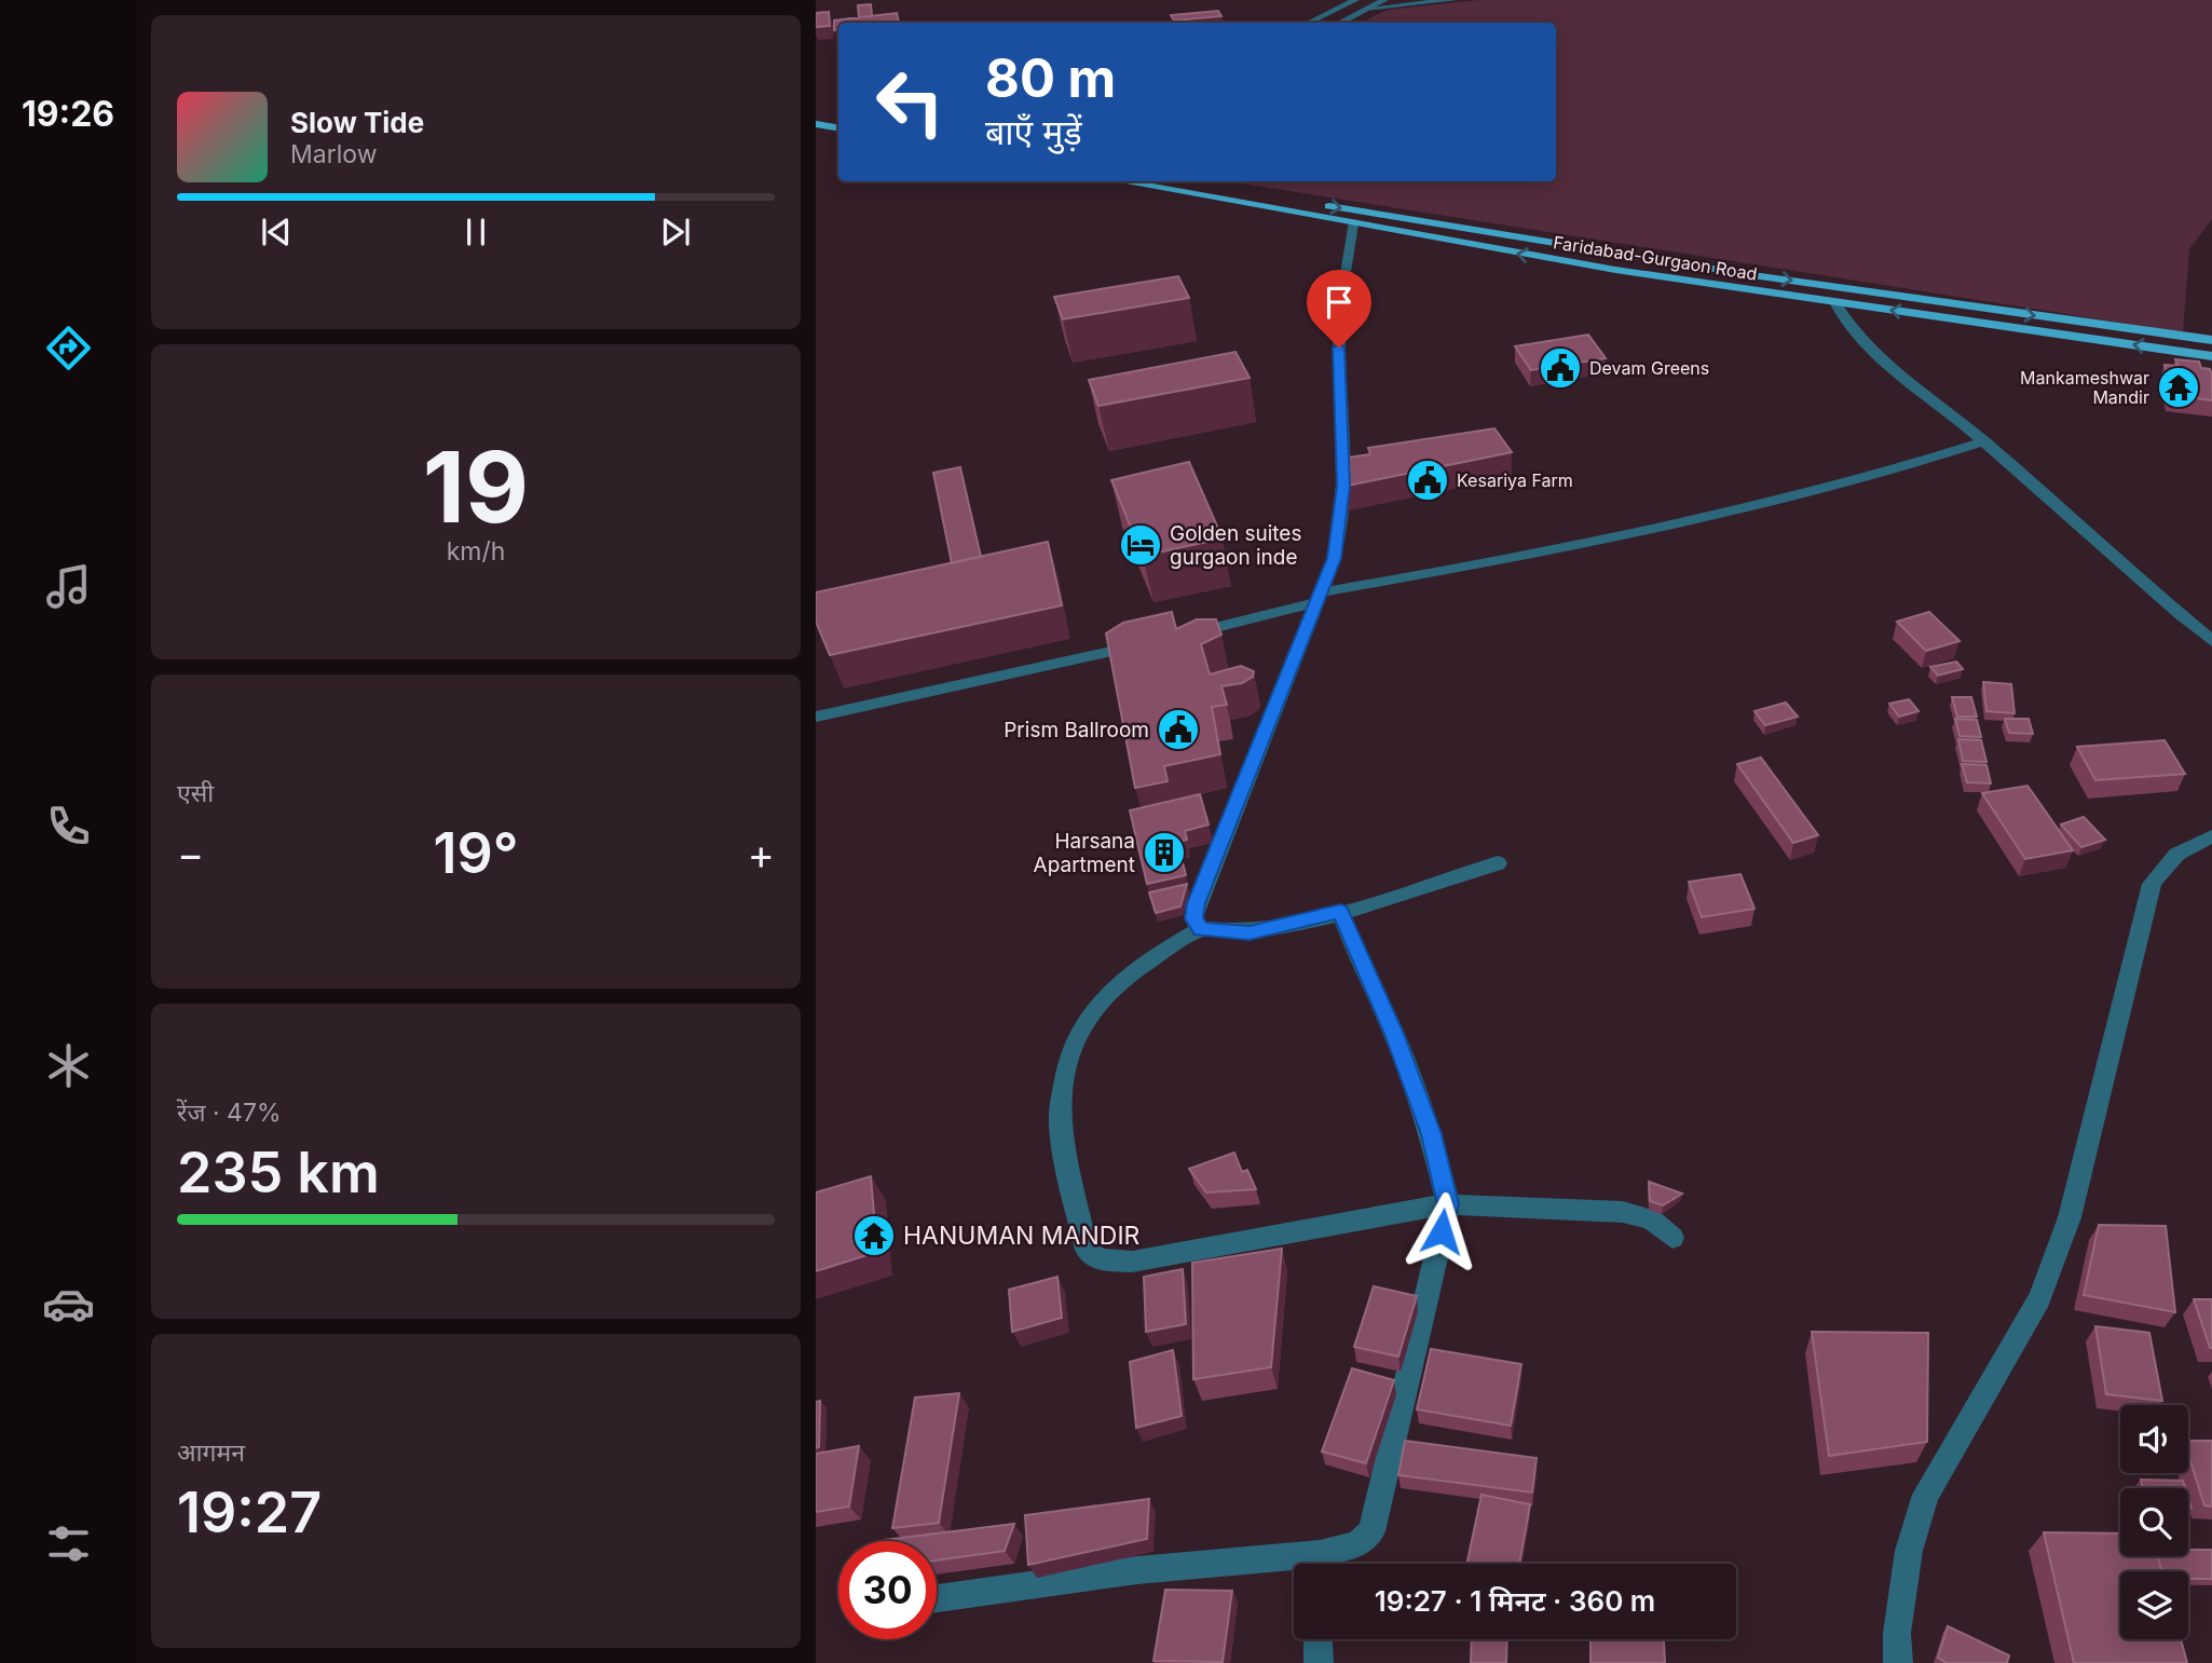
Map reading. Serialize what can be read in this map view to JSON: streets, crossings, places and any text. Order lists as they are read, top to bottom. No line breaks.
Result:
{"streets":{"main road":["Faridabad-Gurgaon Road"]},"places":{"public building":["Devam Greens","Kesariya Farm","Prism Ballroom"],"temple":["Mankameshwar Mandir","HANUMAN MANDIR"],"hotel":["Golden suites gurgaon inde"],"building":["Harsana Apartment"]},"page":{"tabs":"19:26","turn":["80 m","बाएँ मुड़ें"],"song":["Slow Tide","Marlow"],"tile":[["19","km/h"],"एसी",["रेंज · 47%","235 km"],["आगमन","19:27"]],"heat":["−","19°","+"],"limit":"30","trip":"19:27 · 1 मिनट · 360 m"}}
